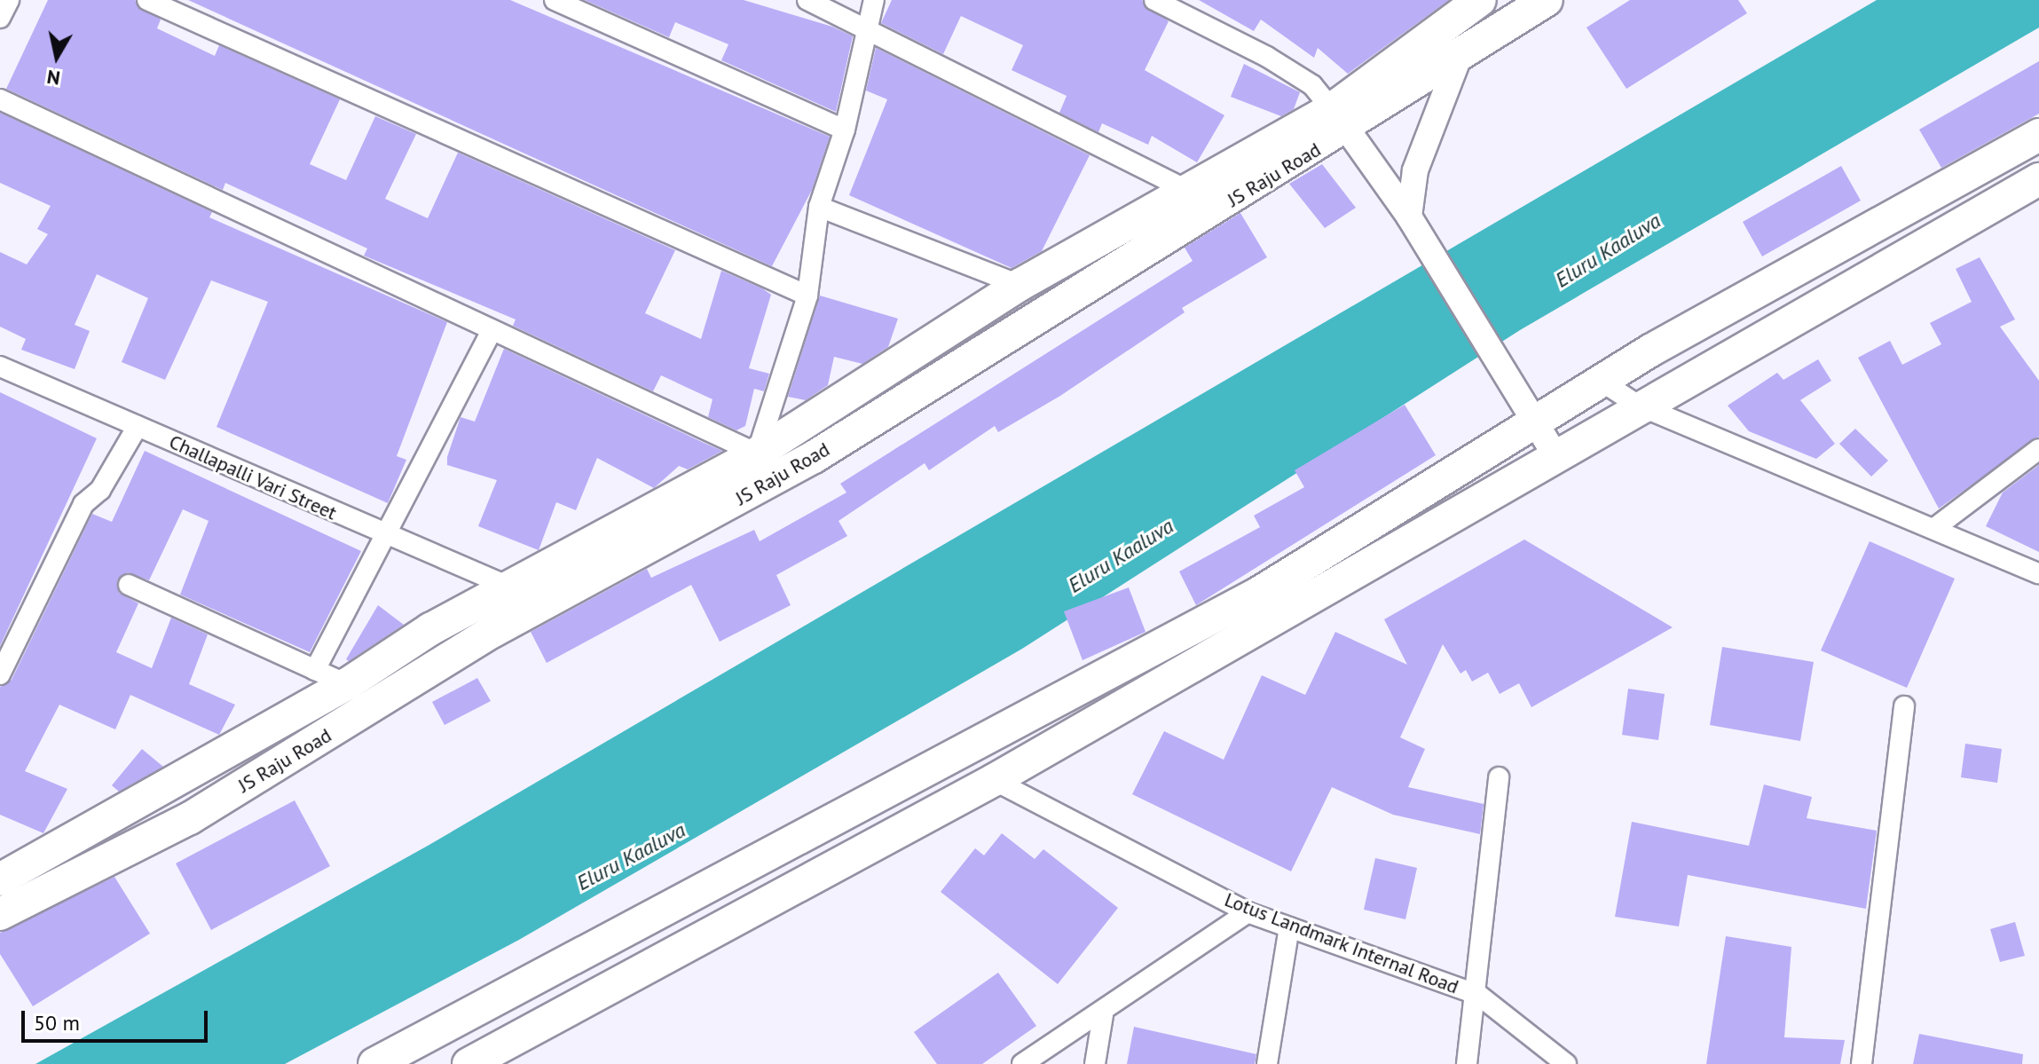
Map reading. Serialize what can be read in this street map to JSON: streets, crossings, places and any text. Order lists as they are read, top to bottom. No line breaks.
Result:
{"streets":{"main road":["JS Raju Road"],"street":["Challapalli Vari Street","Lotus Landmark Internal Road"]},"crossings":[["JS Raju Road","Challapalli Vari Street"]],"water":["Eluru Kaaluva"],"scale_bar":"50 m","north":"bottom"}
